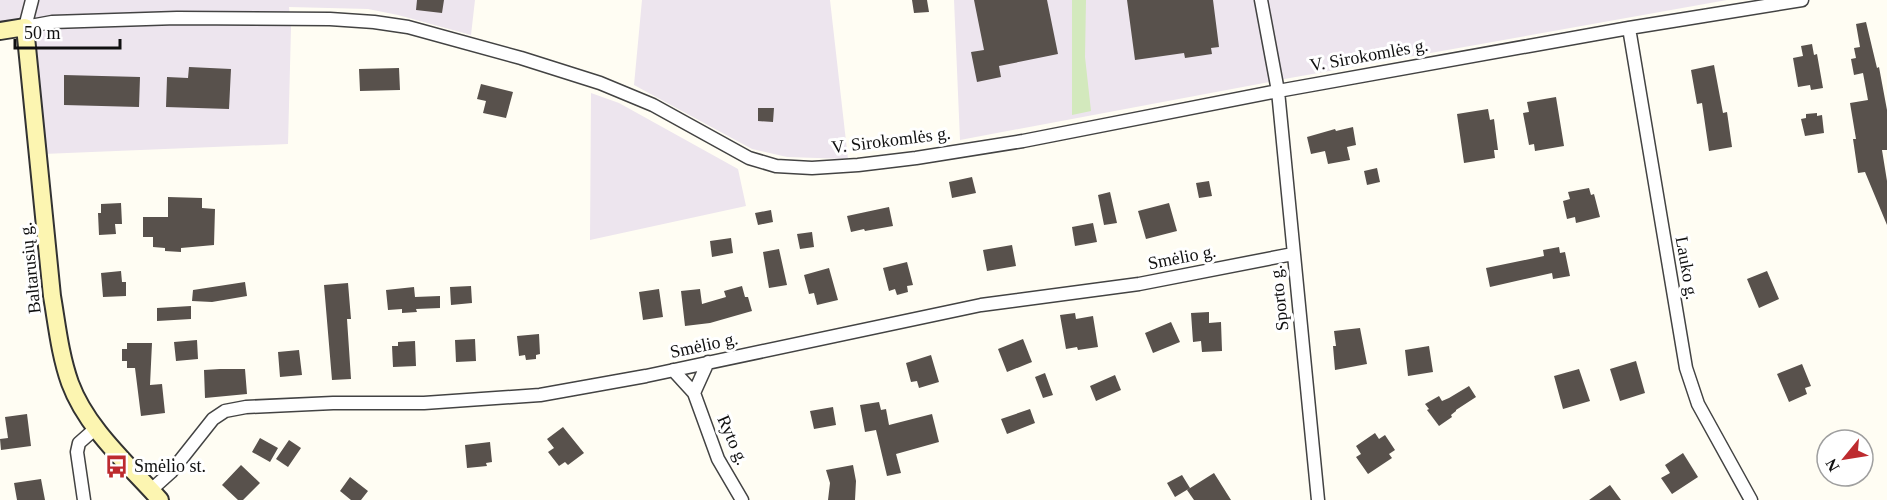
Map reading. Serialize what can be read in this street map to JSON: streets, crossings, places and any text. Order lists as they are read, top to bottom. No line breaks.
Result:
{"streets":{"main road":["V. Sirokomlės g.","Baltarusių g."],"street":["Smėlio g.","Lauko g.","Sporto g.","Ryto g."]},"crossings":[["V. Sirokomlės g.","Baltarusių g."],["V. Sirokomlės g.","Lauko g."],["V. Sirokomlės g.","Sporto g."],["Smėlio g.","Baltarusių g."],["Smėlio g.","Sporto g."],["Smėlio g.","Ryto g."]],"places":{"bus stop":["Smėlio st."]},"scale_bar":"50 m","north":"bottom left"}
